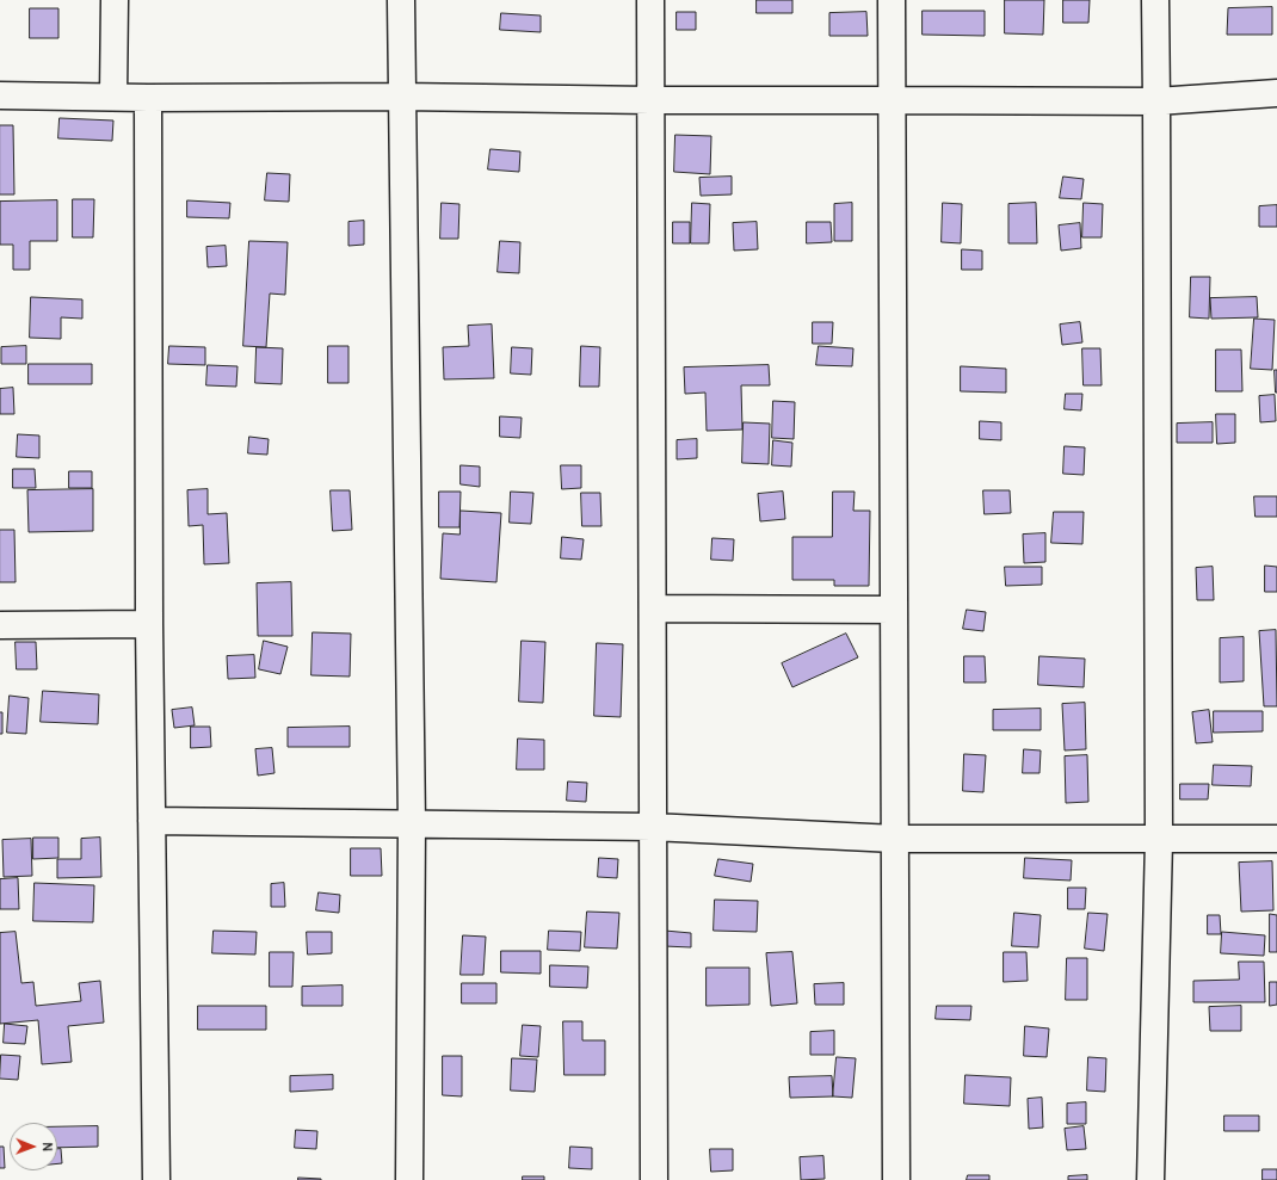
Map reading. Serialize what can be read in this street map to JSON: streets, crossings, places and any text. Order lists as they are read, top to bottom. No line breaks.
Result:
{"north":"right"}
